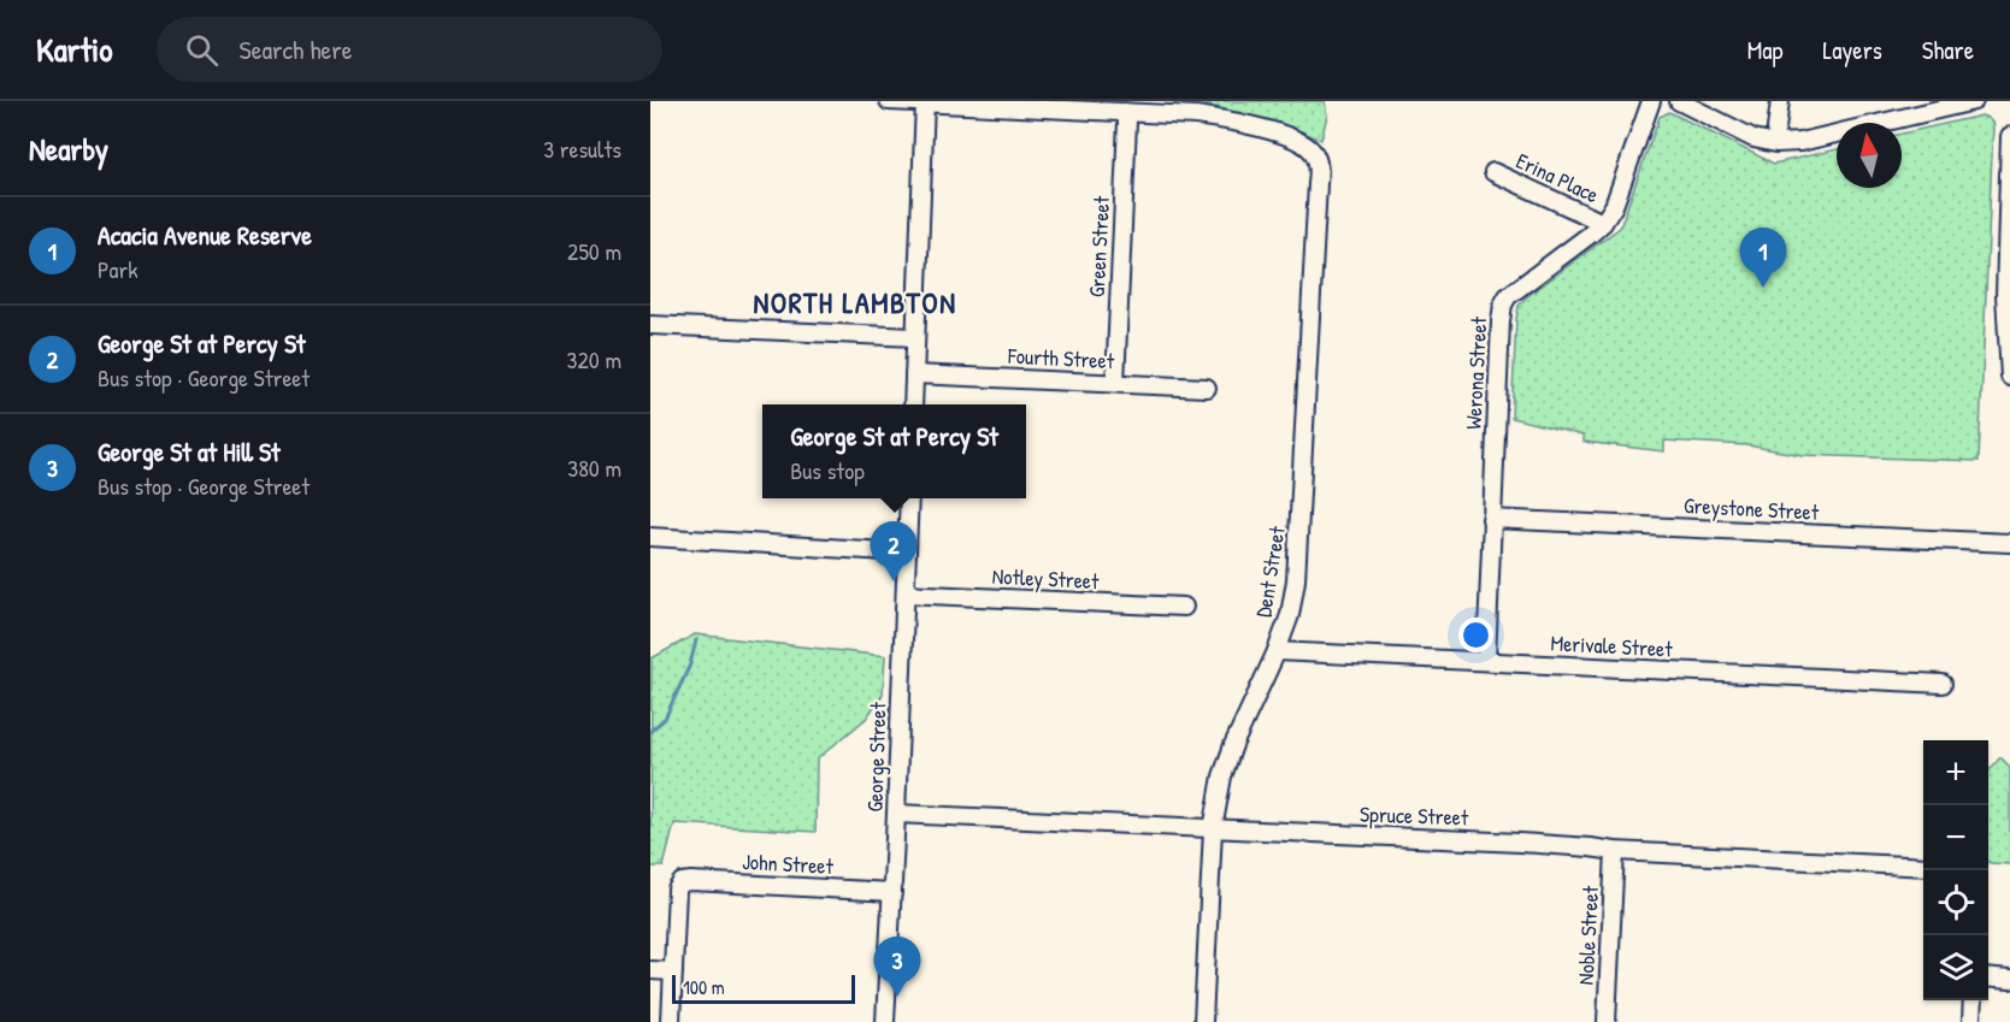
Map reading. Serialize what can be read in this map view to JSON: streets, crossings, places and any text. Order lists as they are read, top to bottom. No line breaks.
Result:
{"streets":{"street":["Erina Place","Green Street","Fourth Street","Werona Street","Greystone Street","Dent Street","Notley Street","Merivale Street","George Street","Spruce Street","John Street","Noble Street"]},"crossings":[["Erina Place","Werona Street"],["Green Street","Fourth Street"],["Green Street","Dent Street"],["Werona Street","Greystone Street"],["Werona Street","Merivale Street"],["Dent Street","Merivale Street"],["Dent Street","Spruce Street"],["Notley Street","George Street"],["George Street","Spruce Street"],["George Street","John Street"],["Spruce Street","Noble Street"]],"districts":["NORTH LAMBTON"],"scale_bar":"100 m","north":"top","page":{"header":"Kartio","search":"Search here","nav":["Map","Layers","Share"],"heading":["Nearby","3 results"],"list":[{"mark":"1","name":"Acacia Avenue Reserve","note":"Park","value":"250 m"},{"mark":"2","name":"George St at Percy St","note":"Bus stop · George Street","value":"320 m"},{"mark":"3","name":"George St at Hill St","note":"Bus stop · George Street","value":"380 m"}],"pins":["1","2","3"],"popup":["George St at Percy St","Bus stop"],"map_buttons":["+","−"],"scale":"100 m"}}
